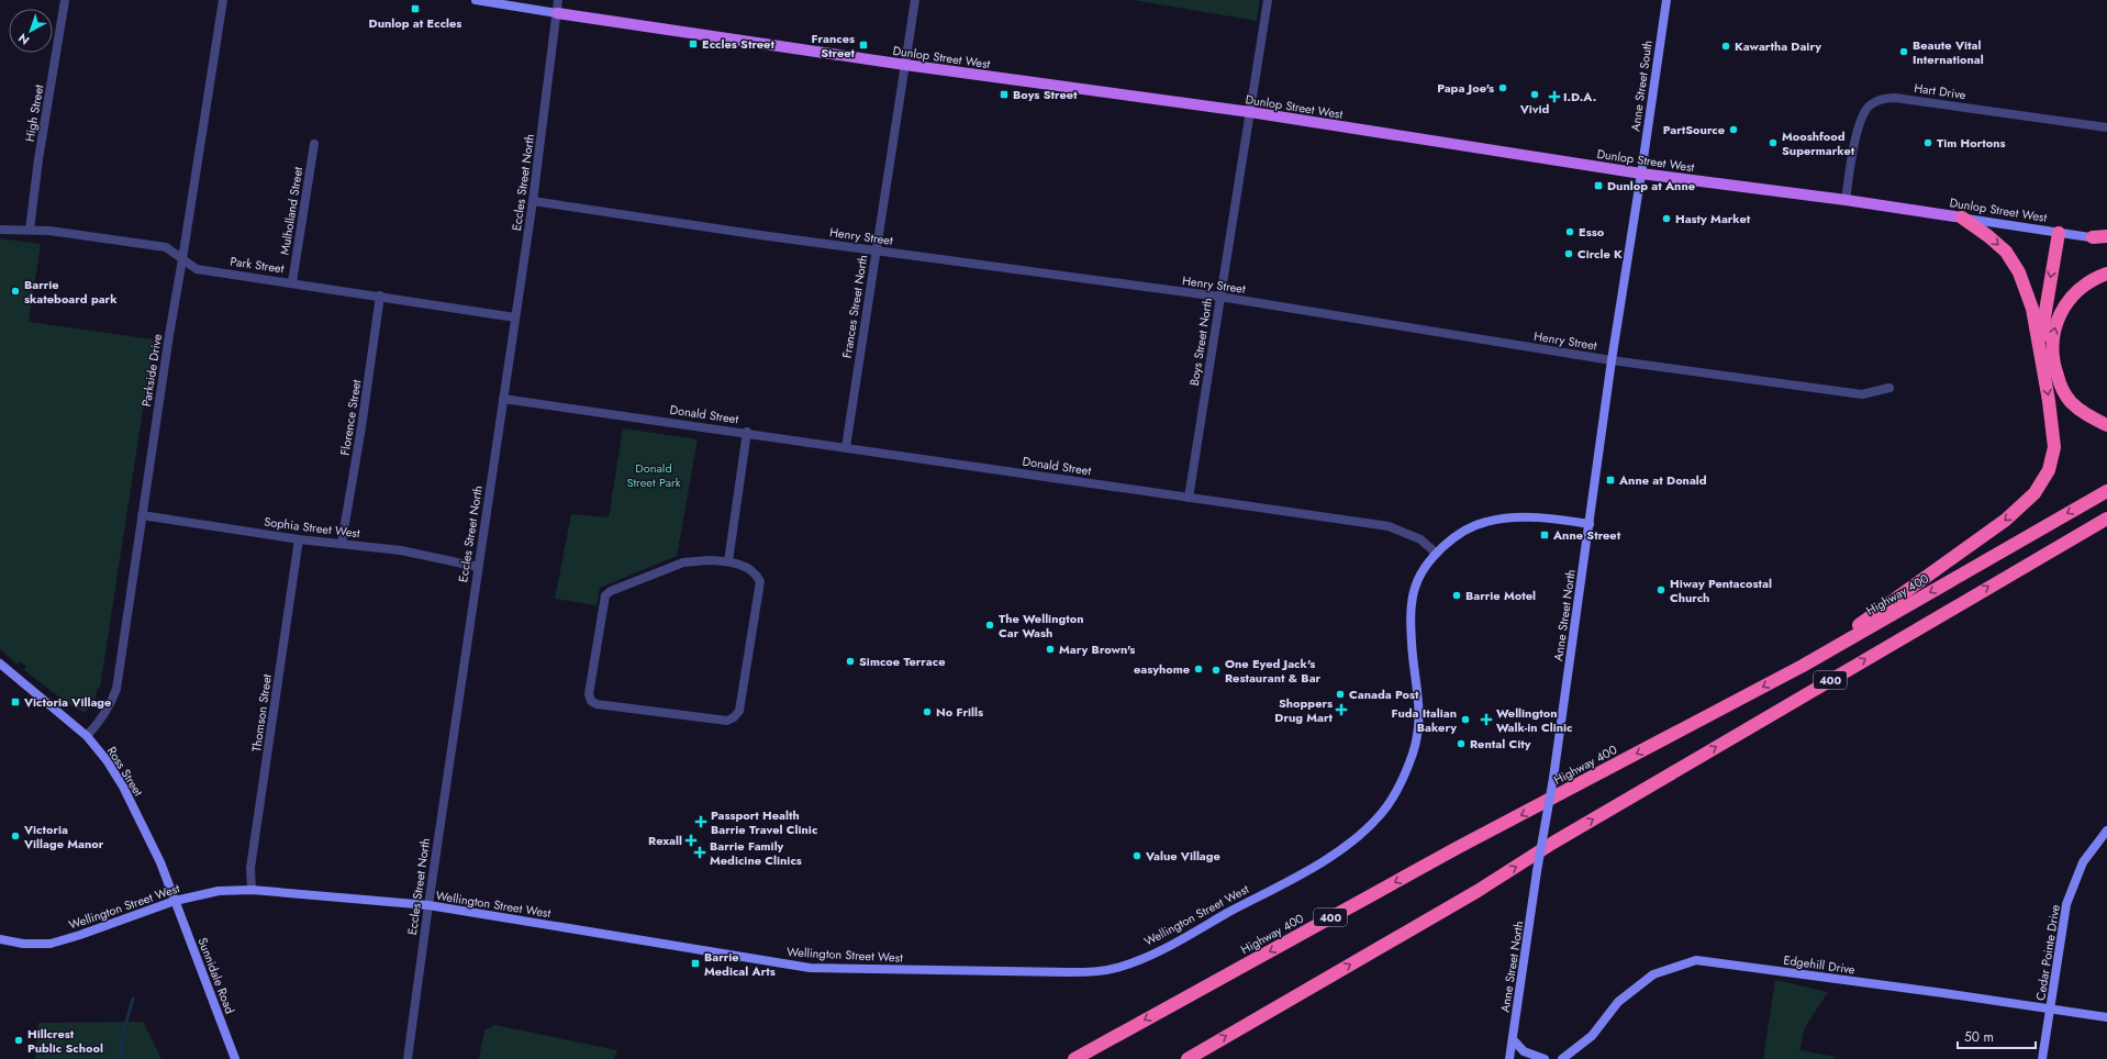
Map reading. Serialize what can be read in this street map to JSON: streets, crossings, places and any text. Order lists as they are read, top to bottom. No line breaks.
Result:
{"streets":{"highway":["Highway 400","400"],"main road":["Dunlop Street West"],"street":["Anne Street South","Hart Drive","High Street","Eccles Street North","Mulholland Street","Henry Street","Park Street","Frances Street North","Boys Street North","Parkside Drive","Donald Street","Florence Street","Sophia Street West","Anne Street North","Thomson Street","Ross Street","Wellington Street West","Cedar Pointe Drive","Edgehill Drive","Sunnidale Road"]},"crossings":[["Dunlop Street West","Anne Street South"],["Dunlop Street West","Hart Drive"],["Dunlop Street West","Eccles Street North"],["Dunlop Street West","Frances Street North"],["Dunlop Street West","Boys Street North"],["Dunlop Street West","Anne Street North"],["Anne Street South","Anne Street North"],["High Street","Park Street"],["Eccles Street North","Henry Street"],["Eccles Street North","Park Street"],["Eccles Street North","Donald Street"],["Eccles Street North","Sophia Street West"],["Eccles Street North","Wellington Street West"],["Mulholland Street","Park Street"],["Henry Street","Frances Street North"],["Henry Street","Boys Street North"],["Henry Street","Anne Street North"],["Park Street","Parkside Drive"],["Park Street","Florence Street"],["Frances Street North","Donald Street"],["Boys Street North","Donald Street"],["Parkside Drive","Sophia Street West"],["Parkside Drive","Ross Street"],["Donald Street","Wellington Street West"],["Florence Street","Sophia Street West"],["Sophia Street West","Thomson Street"],["Thomson Street","Wellington Street West"],["Ross Street","Wellington Street West"],["Ross Street","Sunnidale Road"],["Wellington Street West","Sunnidale Road"],["Cedar Pointe Drive","Edgehill Drive"]],"parks":["Donald Street Park"],"places":{"transit":["Dunlop at Eccles","Eccles Street","Frances Street","Boys Street","Dunlop at Anne","Anne at Donald","Anne Street","Victoria Village","Barrie Medical Arts"],"other":["Kawartha Dairy","Beaute Vital International","Papa Joe's","Vivid","PartSource","Mooshfood Supermarket","Tim Hortons","Hasty Market","Esso","Circle K","Barrie skateboard park","Hiway Pentacostal Church","Barrie Motel","The Wellington Car Wash","Mary Brown's","Simcoe Terrace","easyhome","One Eyed Jack's Restaurant & Bar","Canada Post","No Frills","Fuda Italian Bakery","Rental City","Victoria Village Manor","Value Village","Hillcrest Public School"],"health":["I.D.A.","Shoppers Drug Mart","Wellington Walk-in Clinic","Passport Health Barrie Travel Clinic","Rexall","Barrie Family Medicine Clinics"]},"scale_bar":"50 m","north":"bottom left"}
